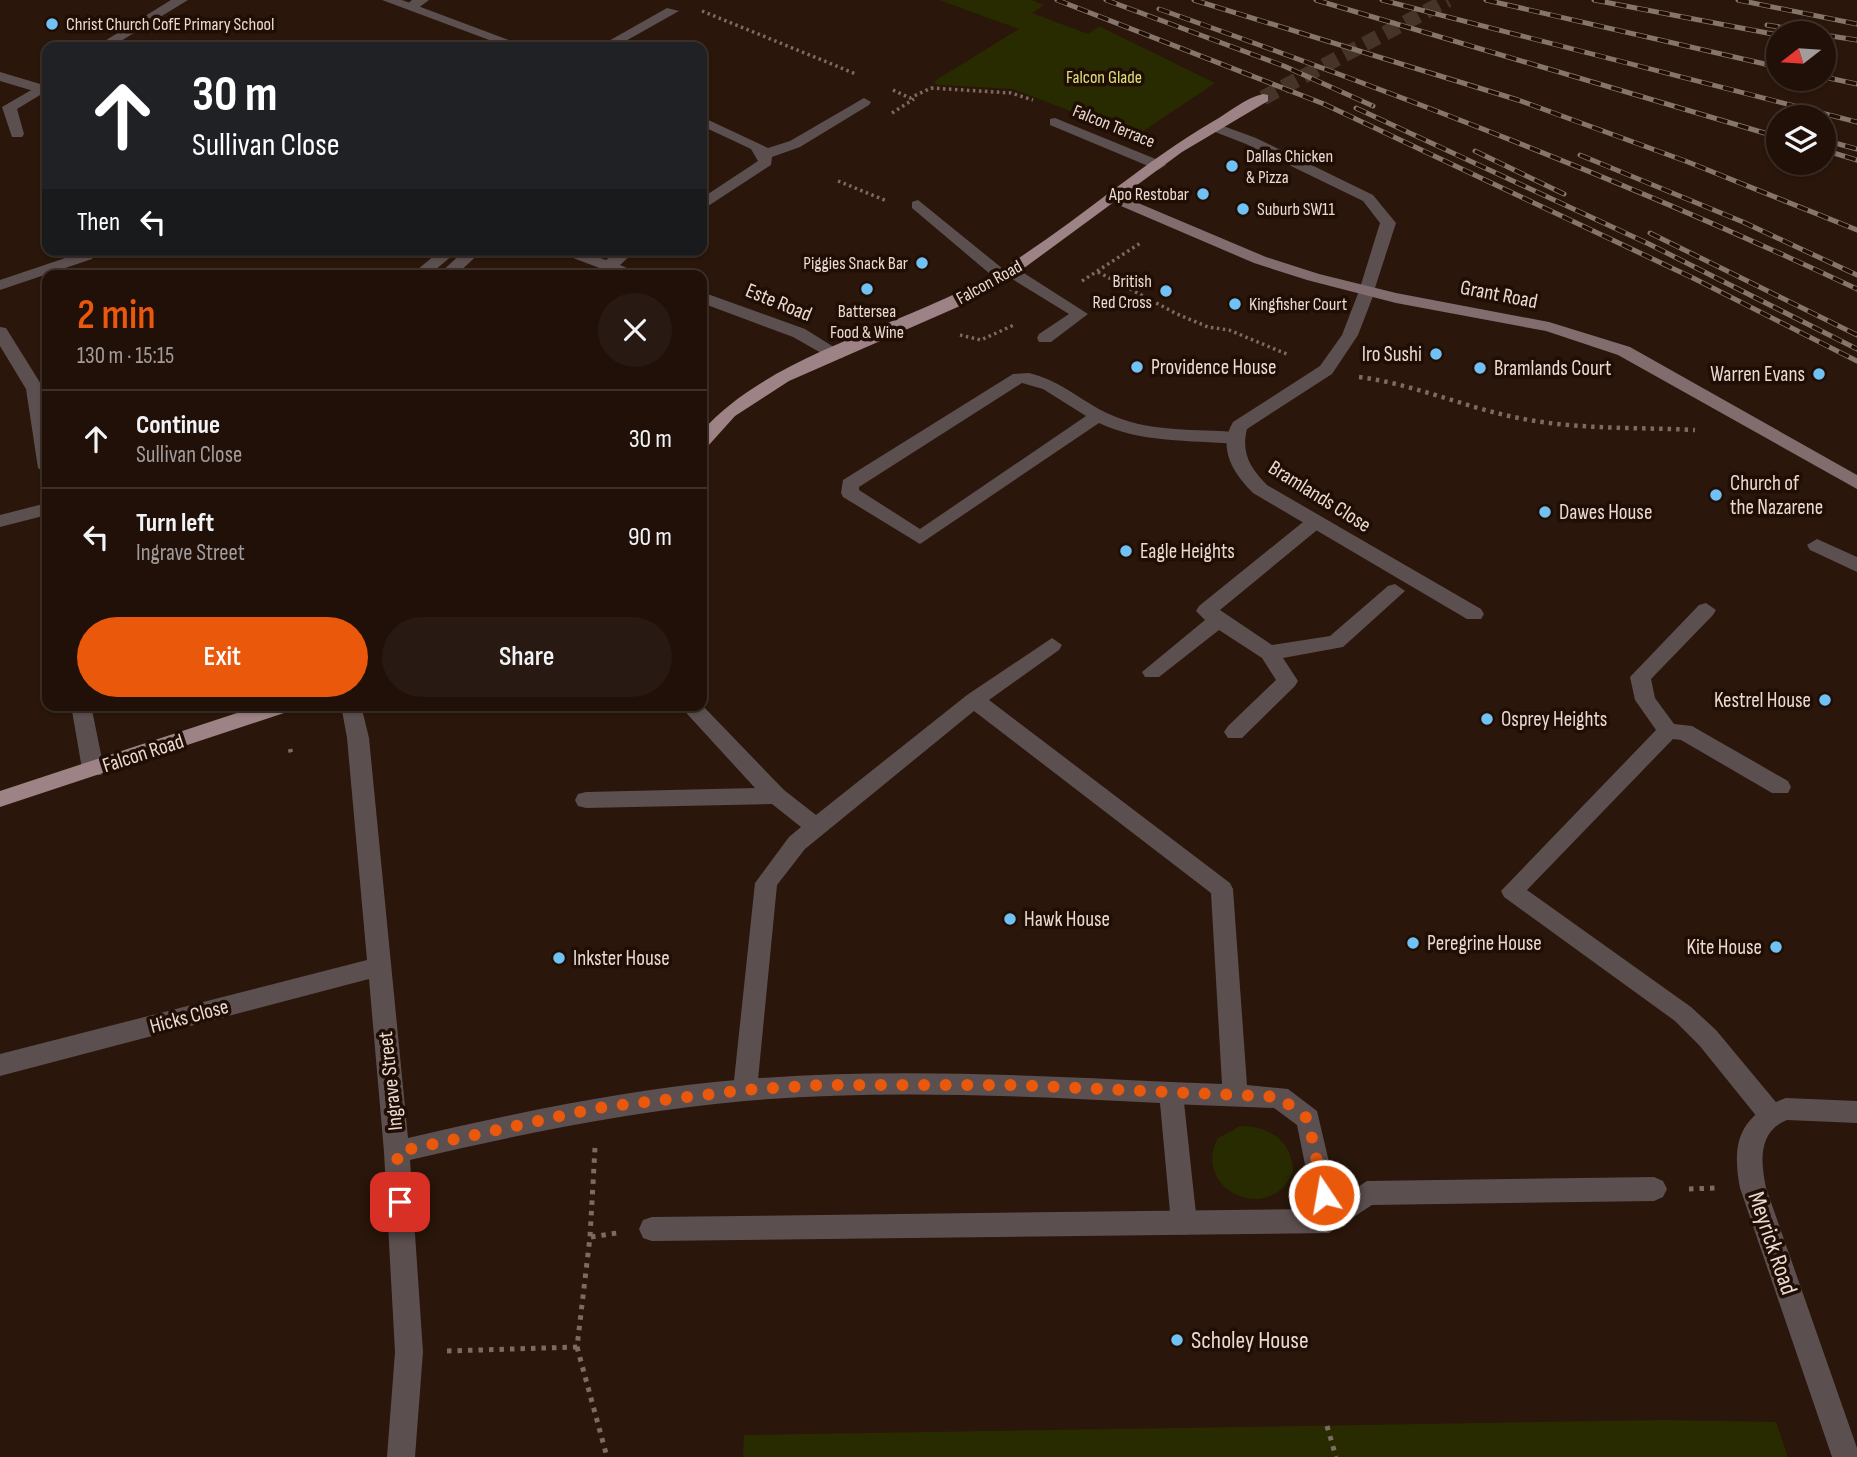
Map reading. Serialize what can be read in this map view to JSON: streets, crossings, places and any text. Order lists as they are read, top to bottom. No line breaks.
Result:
{"streets":{"main road":["Falcon Road"],"street":["Falcon Terrace","Grant Road","Este Road","Bramlands Close","Hicks Close","Ingrave Street","Meyrick Road"]},"crossings":[["Falcon Terrace","Falcon Road"],["Falcon Road","Grant Road"],["Falcon Road","Este Road"],["Hicks Close","Ingrave Street"]],"parks":["Falcon Glade"],"places":["Christ Church CofE Primary School","Dallas Chicken & Pizza","Apo Restobar","Suburb SW11","Piggies Snack Bar","Battersea Food & Wine","British Red Cross","Kingfisher Court","Iro Sushi","Providence House","Bramlands Court","Warren Evans","Church of the Nazarene","Dawes House","Eagle Heights","Kestrel House","Osprey Heights","Hawk House","Peregrine House","Kite House","Inkster House","Scholey House"],"north":"left","page":{"turn":["30 m","Sullivan Close"],"then":"Then","heading":["2 min","130 m · 15:15"],"list":[{"name":"Continue","note":"Sullivan Close","value":"30 m"},{"name":"Turn left","note":"Ingrave Street","value":"90 m"}],"buttons":["Exit","Share"]}}
